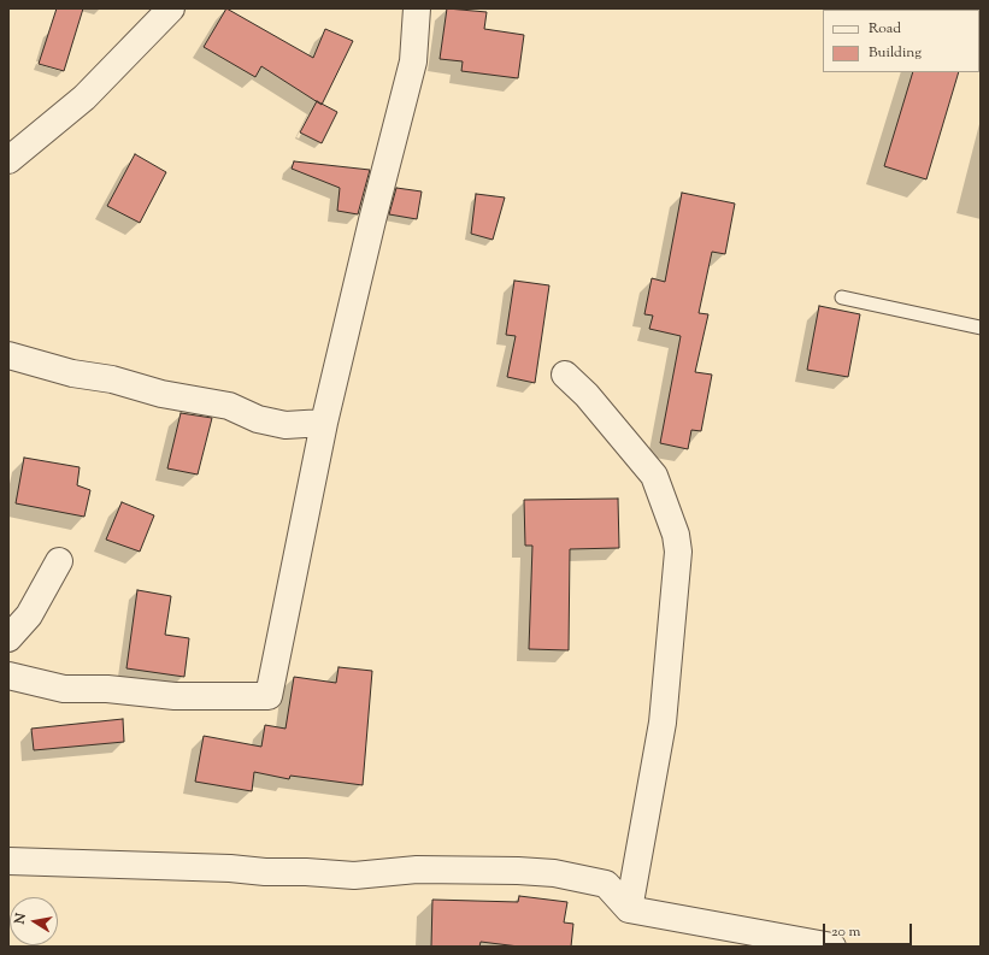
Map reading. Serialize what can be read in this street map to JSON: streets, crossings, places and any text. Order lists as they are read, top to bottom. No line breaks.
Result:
{"legend":["Road","Building"],"scale_bar":"20 m","north":"left"}
